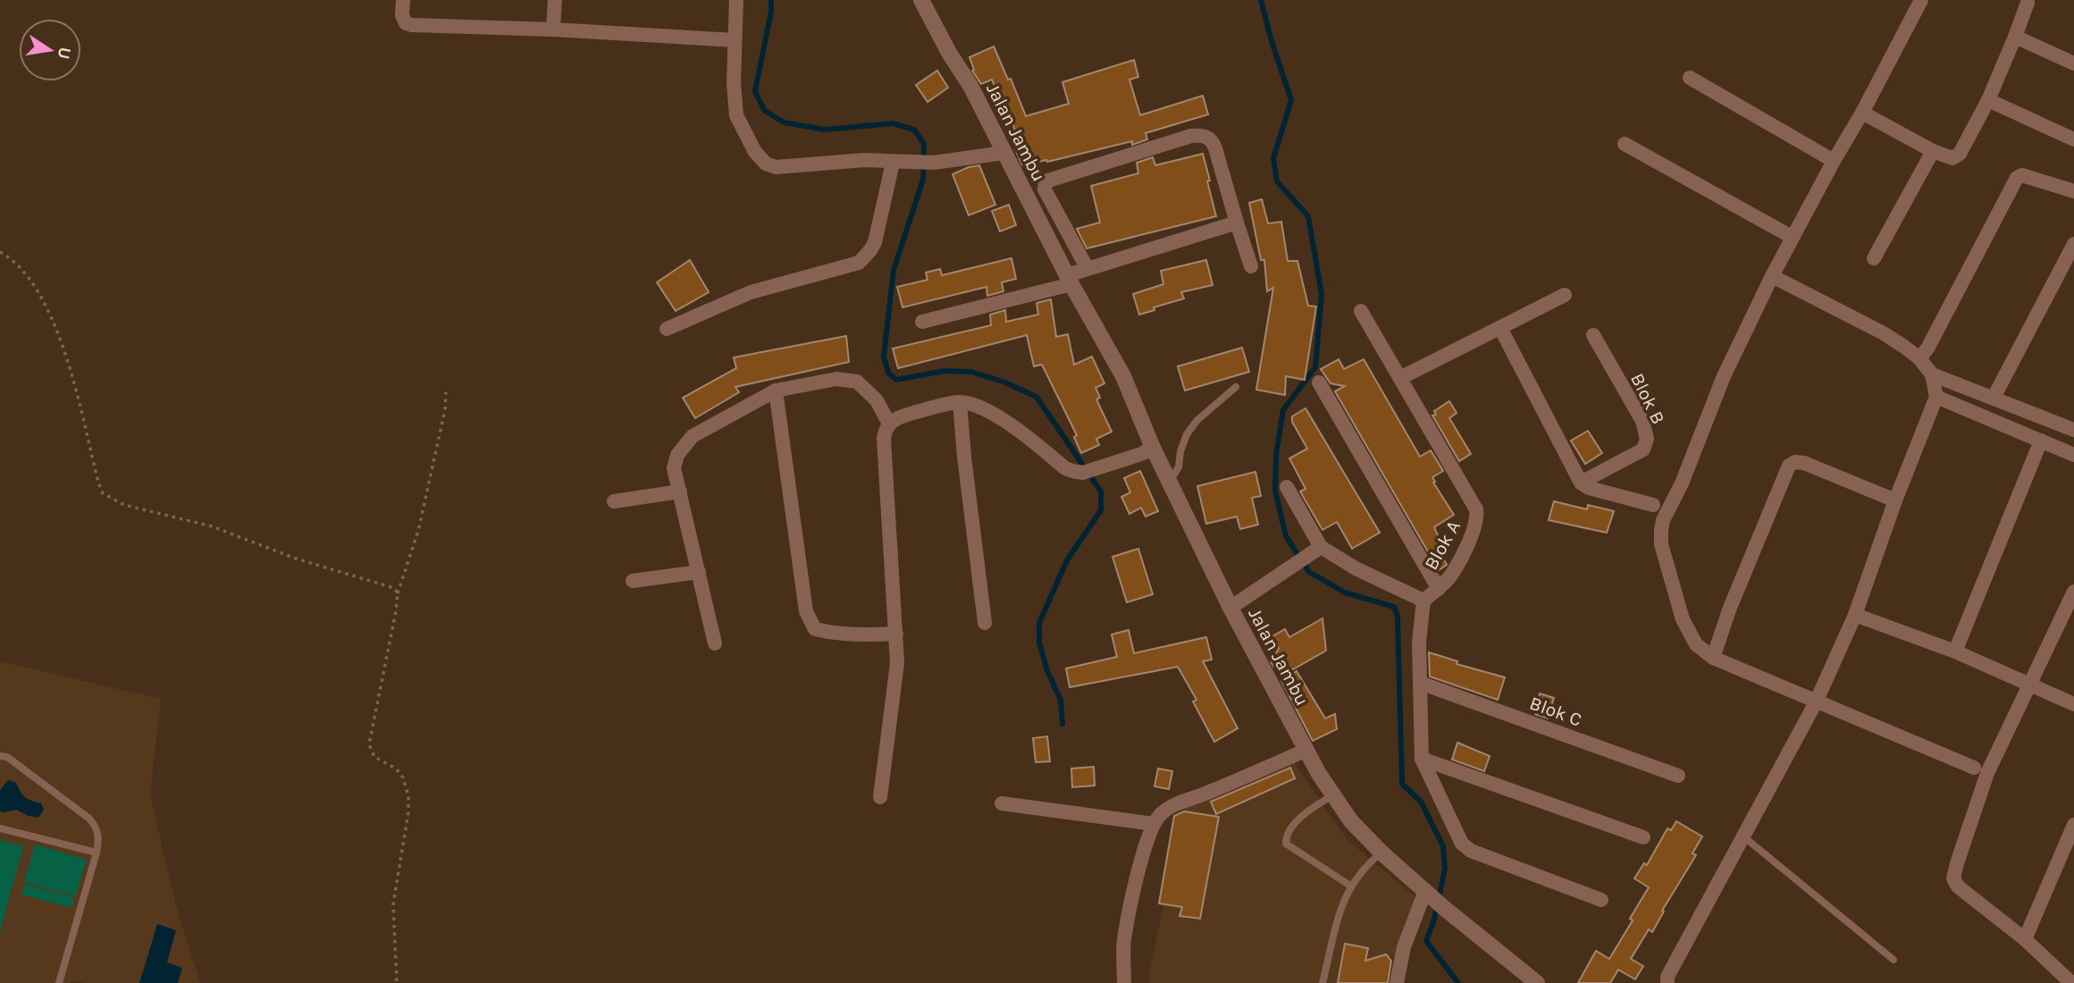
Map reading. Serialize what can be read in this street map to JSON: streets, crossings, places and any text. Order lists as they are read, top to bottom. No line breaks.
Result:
{"streets":{"street":["Jalan Jambu","Blok B","Blok A","Blok C"]},"north":"right"}
